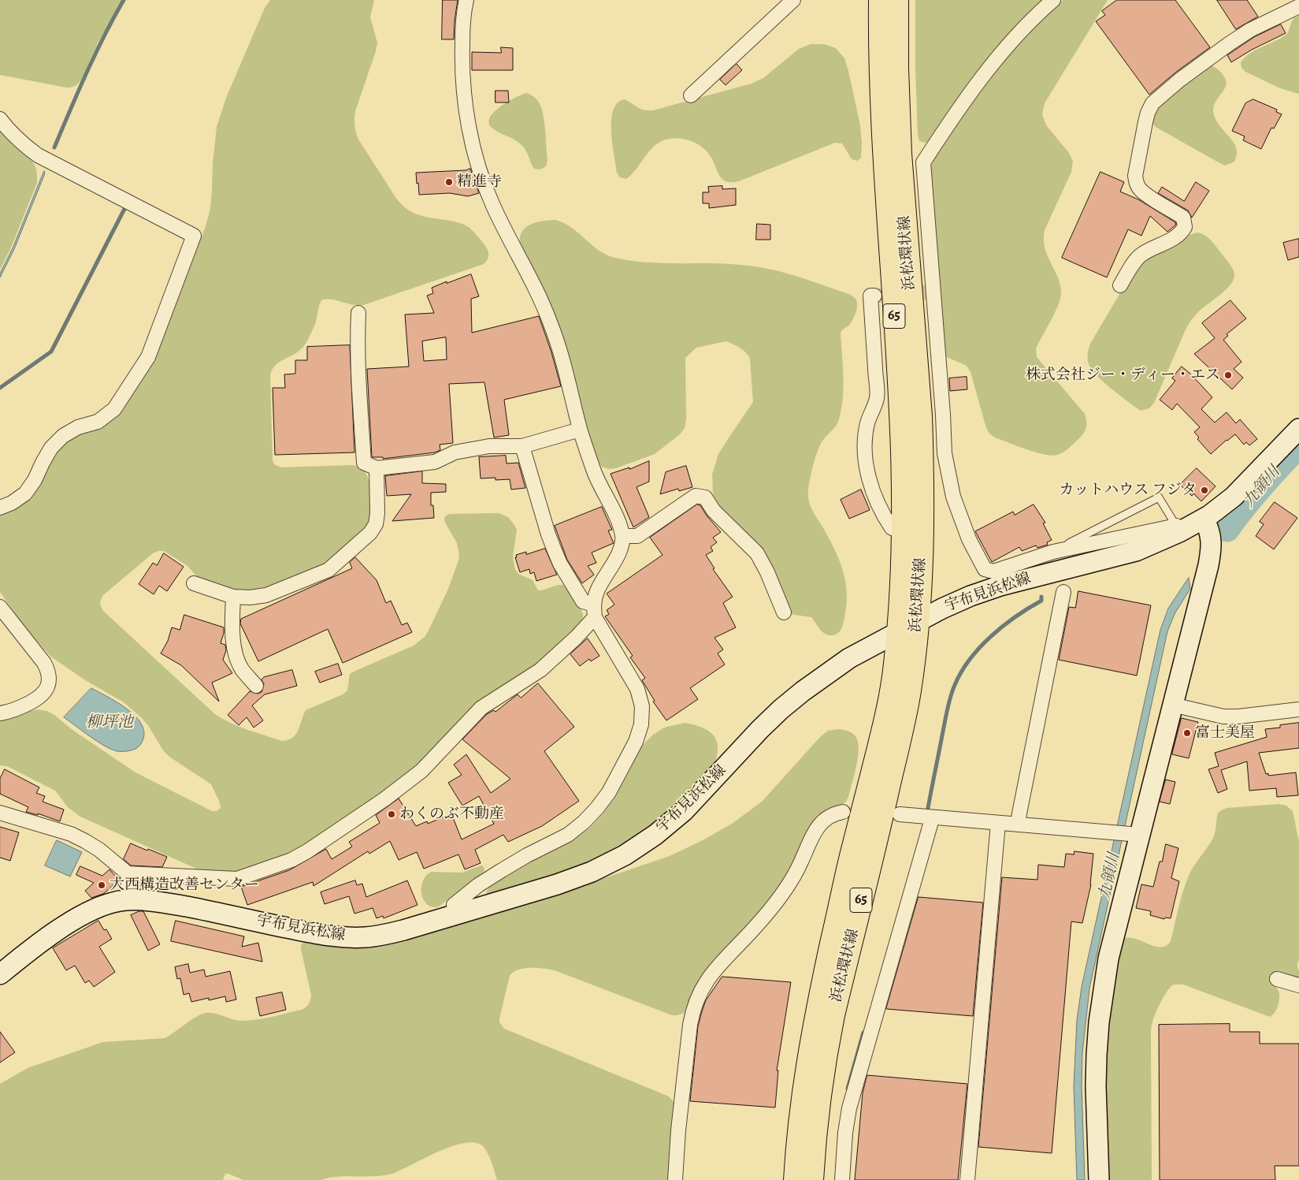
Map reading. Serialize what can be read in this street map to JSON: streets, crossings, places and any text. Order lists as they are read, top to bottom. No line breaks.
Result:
{"streets":{"main road":["浜松環状線","65","宇布見浜松線"]},"crossings":[["浜松環状線","宇布見浜松線"]],"water":["九領川","柳坪池"],"places":["精進寺","株式会社ジー・ディー・エス","カットハウス フジタ","富士美屋","わくのぶ不動産","大西構造改善センター"]}
